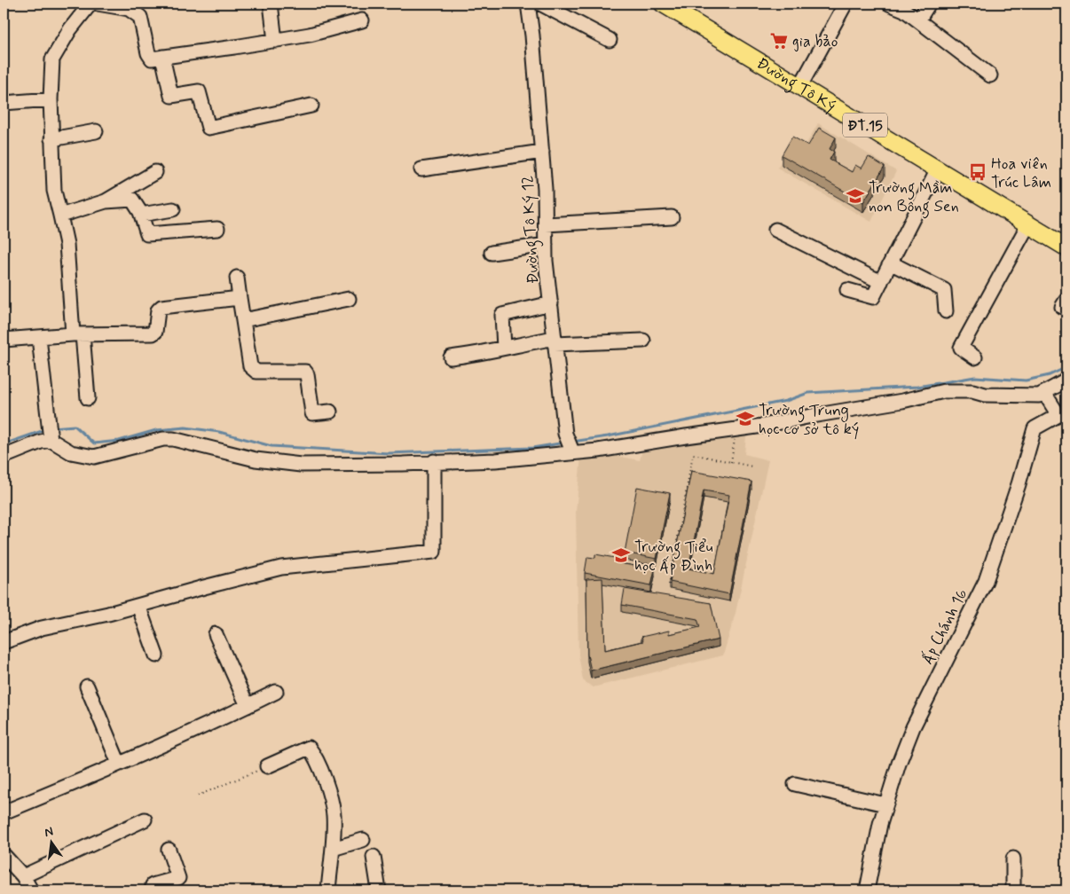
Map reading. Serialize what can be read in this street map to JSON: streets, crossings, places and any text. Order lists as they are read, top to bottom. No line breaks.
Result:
{"streets":{"main road":["Đường Tô Ký","ĐT.15"],"street":["Đường Tô Ký 12","Ấp Chánh 16"]},"places":{"supermarket":["gia bảo"],"bus stop":["Hoa viên Trúc Lâm"],"school or university":["Trường Mầm non Bông Sen","Trường Trung học cơ sở tô ký","Trường Tiểu học Ấp Đình"]},"north":"top"}
